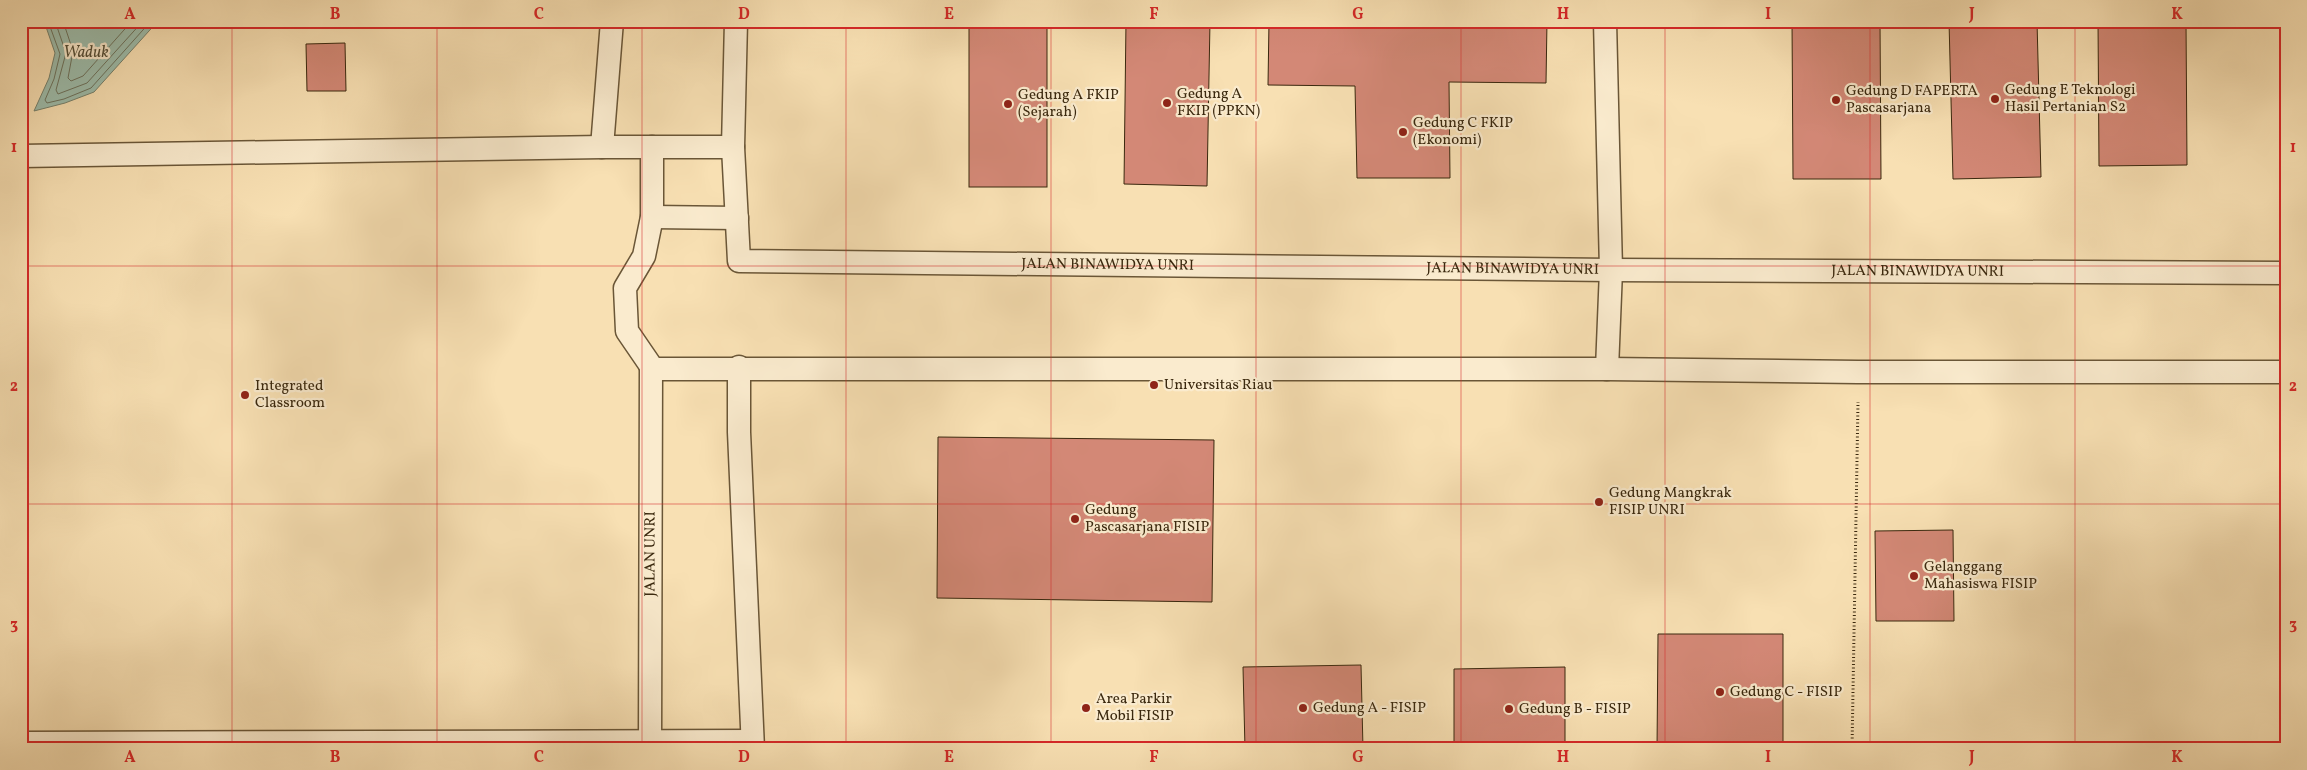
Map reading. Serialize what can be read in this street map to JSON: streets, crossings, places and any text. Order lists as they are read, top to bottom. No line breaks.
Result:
{"streets":{"lane":["JALAN BINAWIDYA UNRI","JALAN UNRI"]},"water":["Waduk"],"places":["Gedung E Teknologi Hasil Pertanian S2","Gedung D FAPERTA Pascasarjana","Gedung A FKIP (PPKN)","Gedung A FKIP (Sejarah)","Gedung C FKIP (Ekonomi)","Universitas Riau","Integrated Classroom","Gedung Mangkrak FISIP UNRI","Gedung Pascasarjana FISIP","Gelanggang Mahasiswa FISIP","Gedung C - FISIP","Area Parkir Mobil FISIP","Gedung A - FISIP","Gedung B - FISIP"],"grid":{"columns":["A","B","C","D","E","F","G","H","I","J","K"],"rows":["1","2","3"]}}
